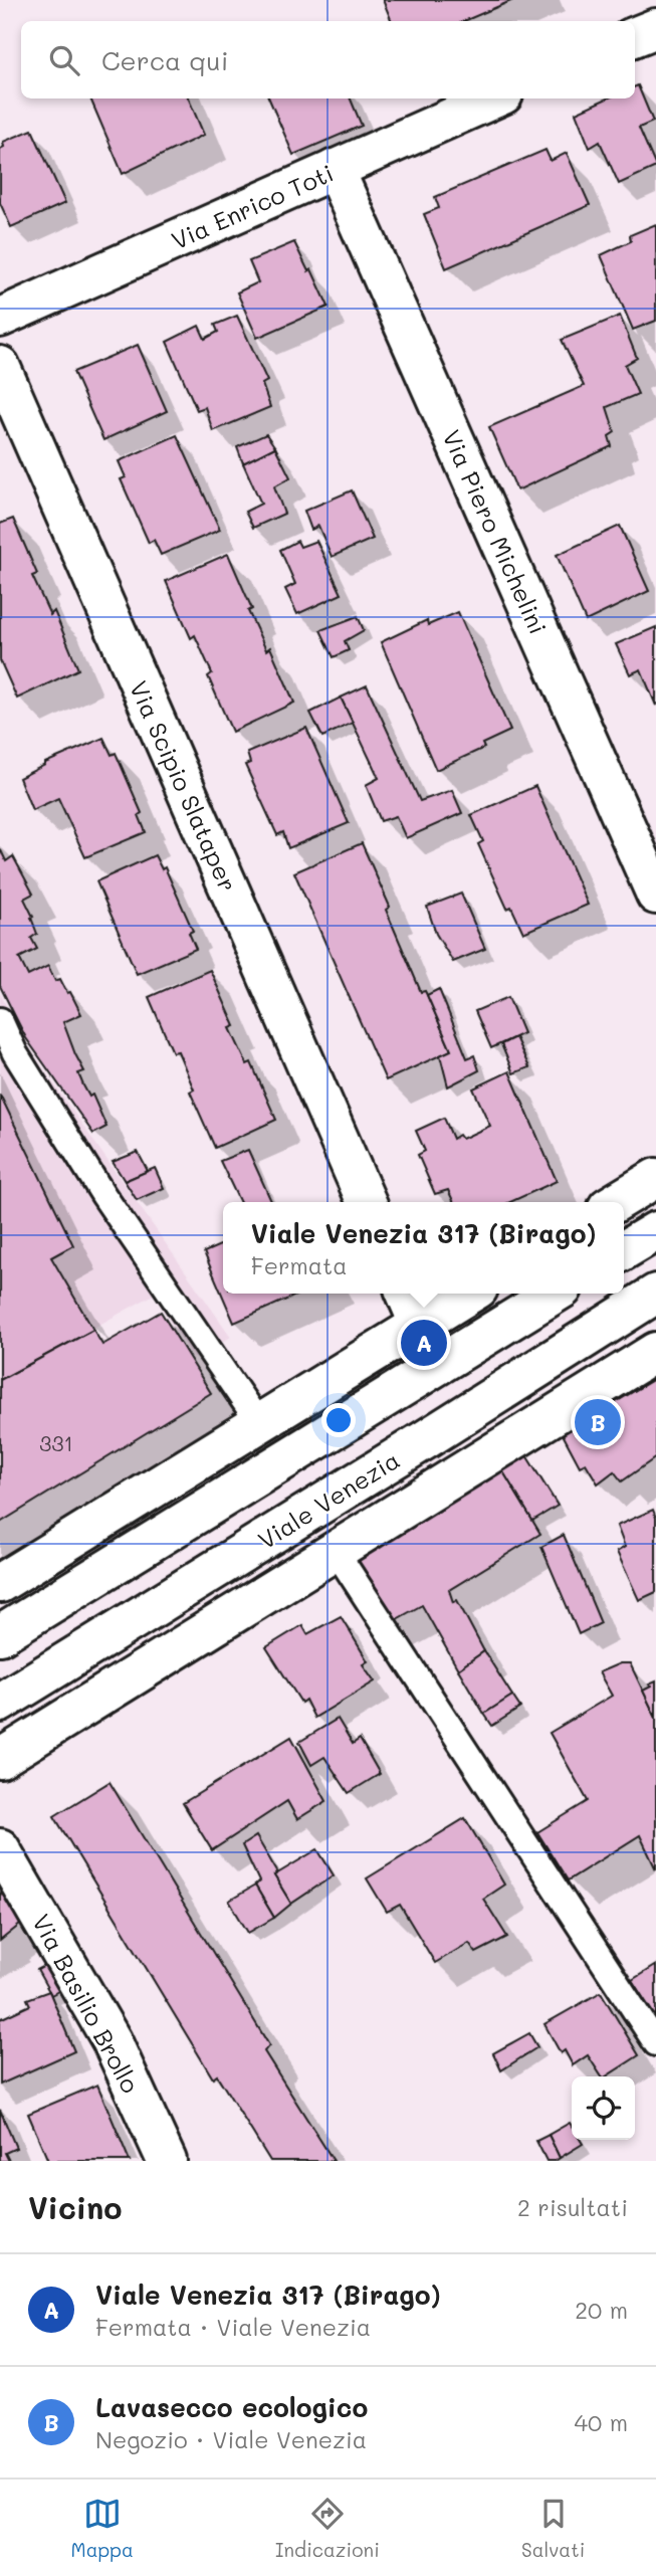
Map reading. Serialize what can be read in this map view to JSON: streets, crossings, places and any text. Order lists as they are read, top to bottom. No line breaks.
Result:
{"streets":{"street":["Via Enrico Toti","Via Piero Michelini","Via Scipio Slataper","Viale Venezia","Via Basilio Brollo"]},"crossings":[["Via Enrico Toti","Via Piero Michelini"]],"house_numbers":["331"],"page":{"search":"Cerca qui","popup":["Viale Venezia 317 (Birago)","Fermata"],"pins":["A","B"],"heading":["Vicino","2 risultati"],"list":[{"mark":"A","name":"Viale Venezia 317 (Birago)","note":"Fermata · Viale Venezia","value":"20 m"},{"mark":"B","name":"Lavasecco ecologico","note":"Negozio · Viale Venezia","value":"40 m"}],"nav":["Mappa","Indicazioni","Salvati"]}}
